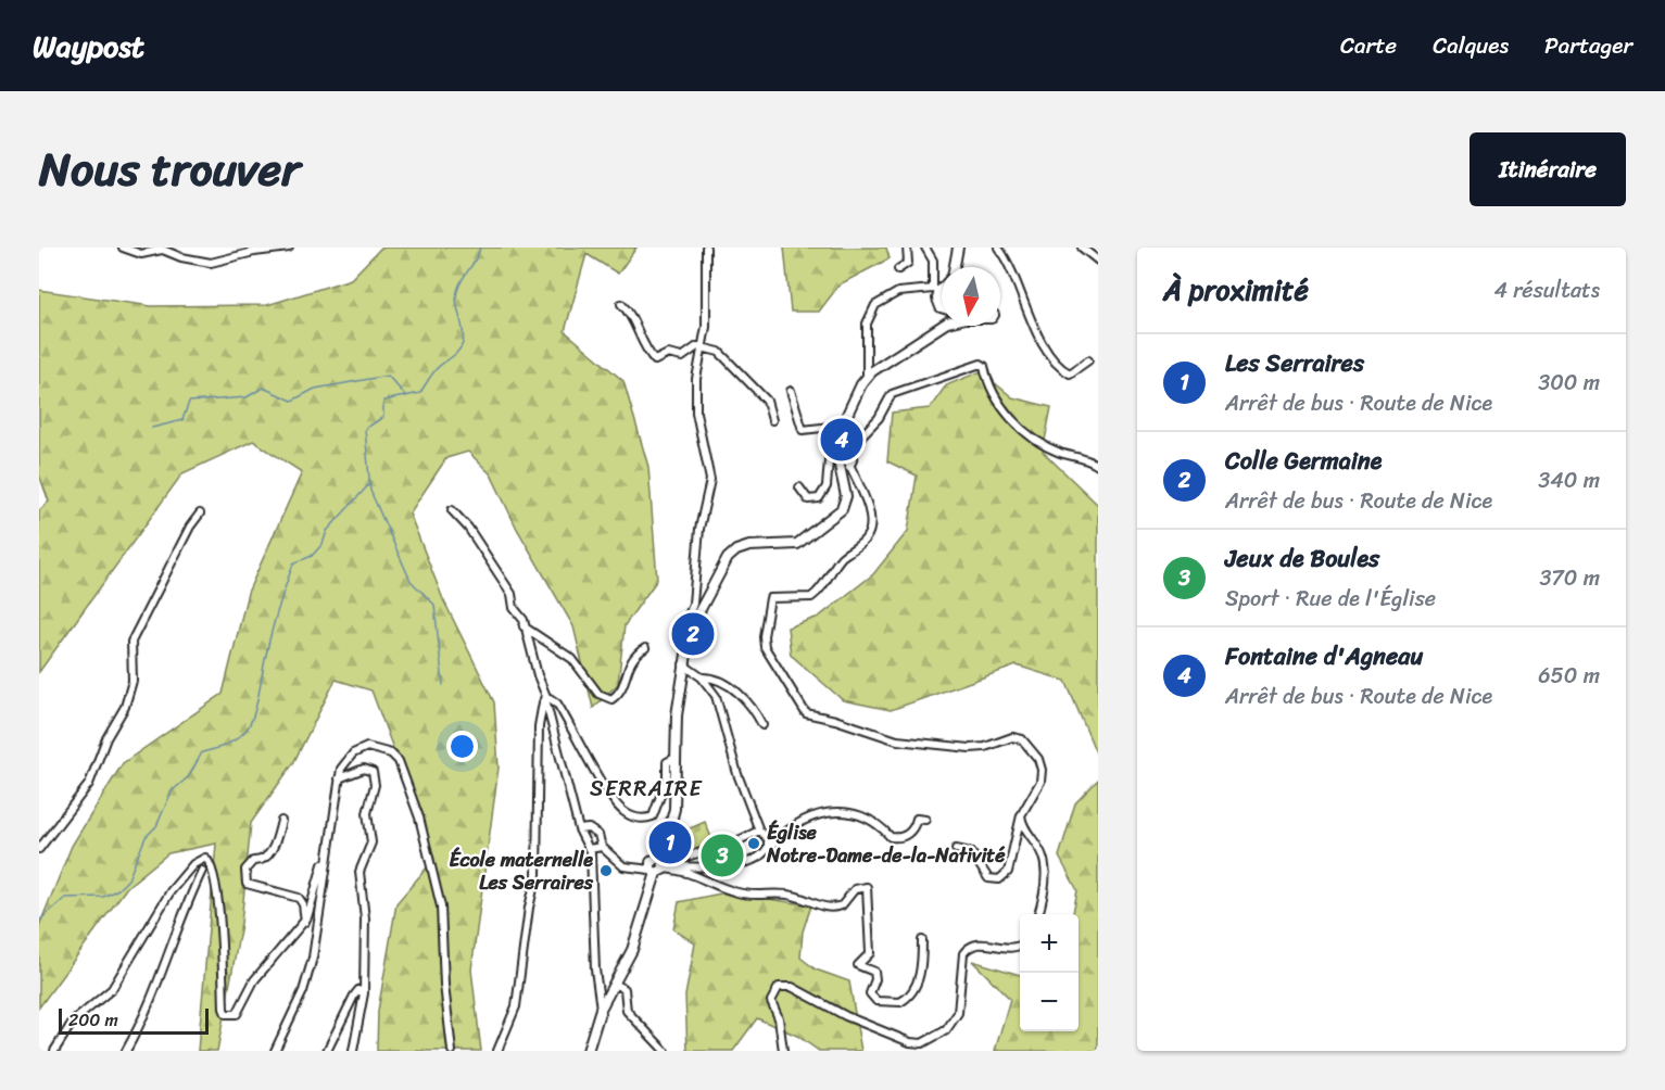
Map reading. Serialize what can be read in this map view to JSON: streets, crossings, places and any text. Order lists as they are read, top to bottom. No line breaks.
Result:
{"districts":["SERRAIRE"],"places":["Église Notre-Dame-de-la-Nativité","École maternelle Les Serraires"],"scale_bar":"200 m","north":"bottom","page":{"header":"Waypost","nav":["Carte","Calques","Partager"],"title":"Nous trouver","buttons":"Itinéraire","heading":["À proximité","4 résultats"],"list":[{"mark":"1","name":"Les Serraires","note":"Arrêt de bus · Route de Nice","value":"300 m"},{"mark":"2","name":"Colle Germaine","note":"Arrêt de bus · Route de Nice","value":"340 m"},{"mark":"3","name":"Jeux de Boules","note":"Sport · Rue de l'Église","value":"370 m"},{"mark":"4","name":"Fontaine d'Agneau","note":"Arrêt de bus · Route de Nice","value":"650 m"}],"pins":["4","2","1","3"],"map_buttons":["+","−"],"scale":"200 m"}}
